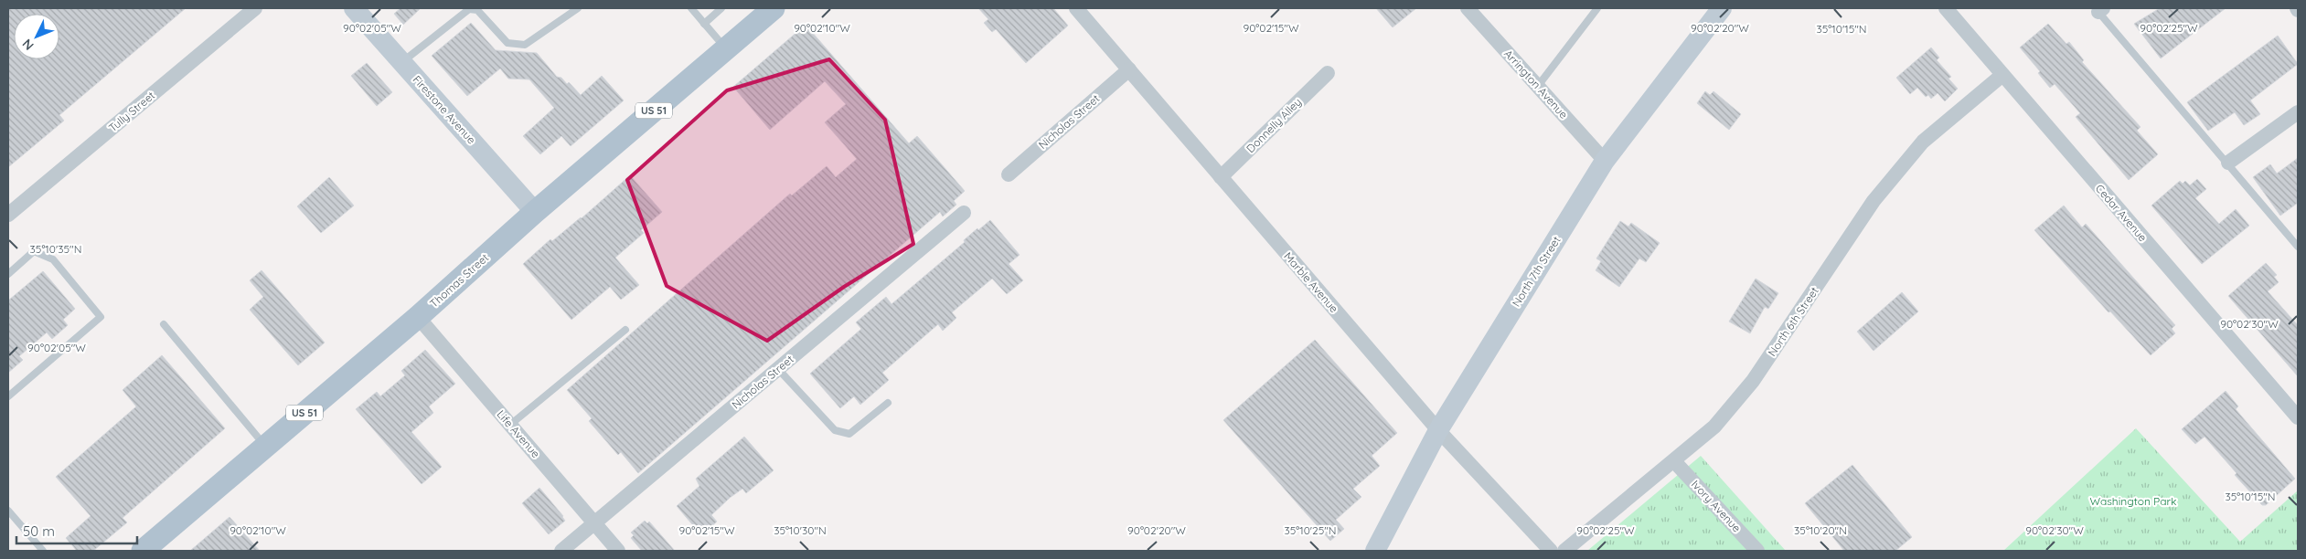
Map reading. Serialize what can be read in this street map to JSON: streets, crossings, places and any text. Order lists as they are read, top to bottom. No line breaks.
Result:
{"streets":{"main road":["US 51","Thomas Street"],"street":["Arrington Avenue","Firestone Avenue","Tully Street","Nicholas Street","Donnelly Alley","Cedar Avenue","North 7th Street","Marble Avenue","North 6th Street","Life Avenue","Ivory Avenue"]},"crossings":[["Arrington Avenue","North 7th Street"],["Firestone Avenue","Thomas Street"],["Nicholas Street","Marble Avenue"],["Nicholas Street","Life Avenue"],["Donnelly Alley","Marble Avenue"],["Cedar Avenue","North 6th Street"],["North 7th Street","Marble Avenue"],["Thomas Street","Life Avenue"],["North 6th Street","Ivory Avenue"]],"parks":["Washington Park"],"scale_bar":"50 m","north":"bottom left","coordinates":["90°02'05\"W","90°02'10\"W","90°02'15\"W","90°02'20\"W","90°02'25\"W","35°10'15\"N","35°10'35\"N","90°02'30\"W","35°10'30\"N","35°10'25\"N","35°10'20\"N"]}
